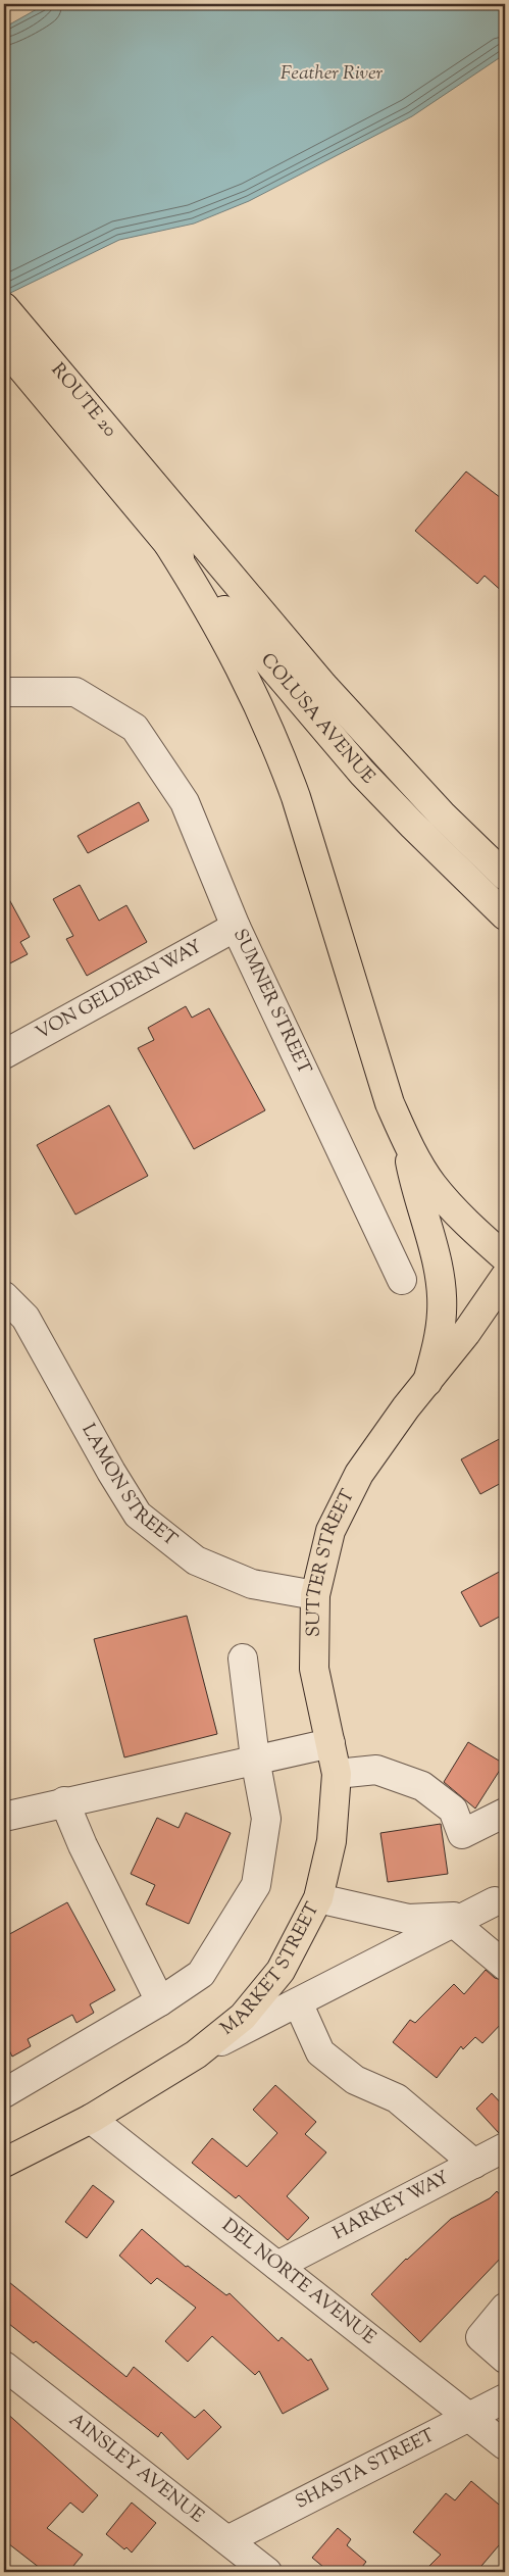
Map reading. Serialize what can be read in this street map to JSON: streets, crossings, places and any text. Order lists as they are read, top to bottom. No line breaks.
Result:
{"streets":{"main road":["ROUTE 20","COLUSA AVENUE","SUTTER STREET","MARKET STREET"],"street":["VON GELDERN WAY","SUMNER STREET","LAMON STREET","HARKEY WAY","DEL NORTE AVENUE","AINSLEY AVENUE","SHASTA STREET"]},"crossings":[["ROUTE 20","COLUSA AVENUE"],["VON GELDERN WAY","SUMNER STREET"],["LAMON STREET","SUTTER STREET"],["SUTTER STREET","MARKET STREET"],["MARKET STREET","DEL NORTE AVENUE"],["HARKEY WAY","DEL NORTE AVENUE"],["DEL NORTE AVENUE","SHASTA STREET"],["AINSLEY AVENUE","SHASTA STREET"]],"water":["Feather River"]}
